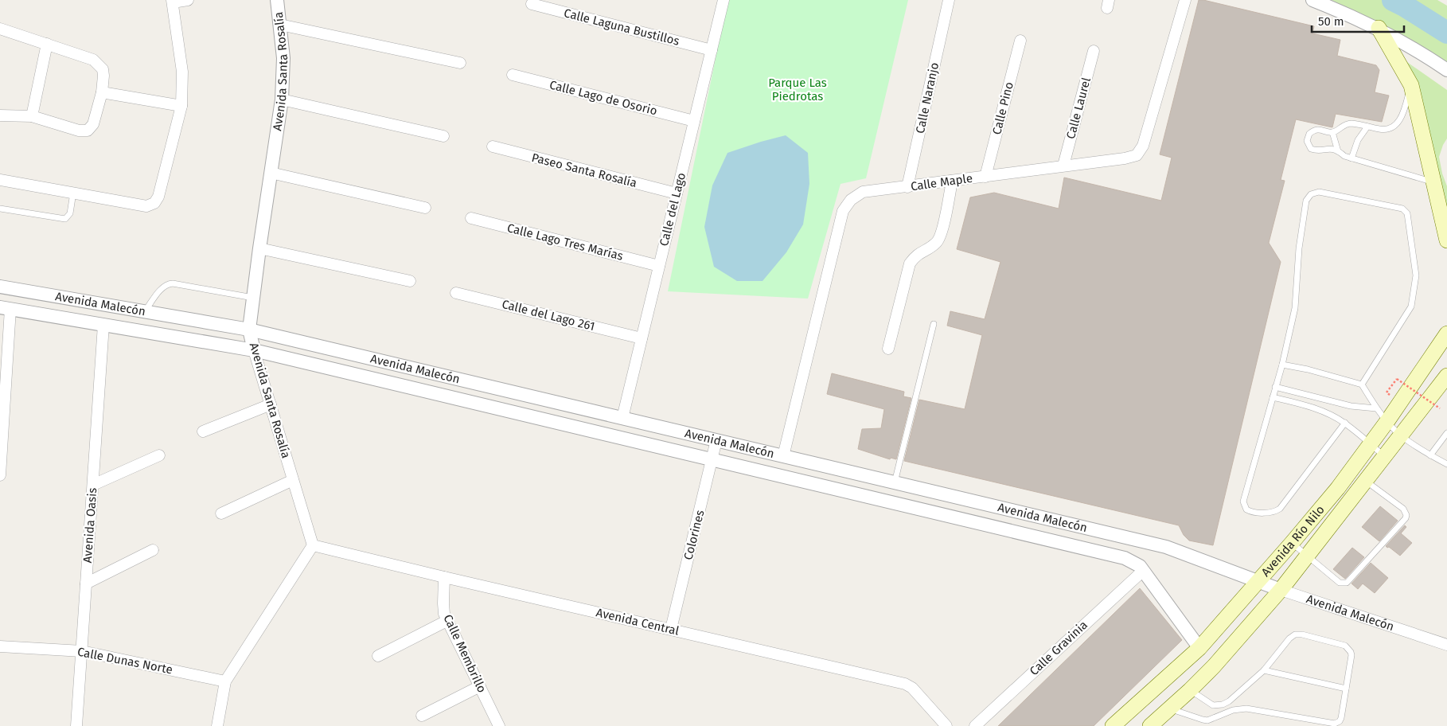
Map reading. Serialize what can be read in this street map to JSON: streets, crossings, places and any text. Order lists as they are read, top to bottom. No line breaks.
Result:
{"streets":{"main road":["Avenida Río Nilo"],"street":["Calle Laguna Bustillos","Avenida Santa Rosalía","Calle Lago de Osorio","Calle Naranjo","Calle Pino","Calle Laurel","Paseo Santa Rosalía","Calle Maple","Calle del Lago","Calle Lago Tres Marías","Avenida Malecón","Calle del Lago 261","Avenida Oasis","Colorines","Avenida Central","Calle Gravinia","Calle Membrillo","Calle Dunas Norte"]},"crossings":[["Calle Laguna Bustillos","Calle del Lago"],["Avenida Santa Rosalía","Avenida Malecón"],["Avenida Santa Rosalía","Avenida Central"],["Calle Lago de Osorio","Calle del Lago"],["Calle Naranjo","Calle Maple"],["Calle Pino","Calle Maple"],["Calle Laurel","Calle Maple"],["Paseo Santa Rosalía","Calle del Lago"],["Calle Maple","Avenida Malecón"],["Calle del Lago","Calle Lago Tres Marías"],["Calle del Lago","Avenida Malecón"],["Calle del Lago","Calle del Lago 261"],["Avenida Malecón","Avenida Oasis"],["Avenida Malecón","Colorines"],["Avenida Malecón","Avenida Río Nilo"],["Avenida Malecón","Calle Gravinia"],["Avenida Oasis","Calle Dunas Norte"],["Colorines","Avenida Central"],["Avenida Central","Calle Membrillo"]],"parks":["Parque Las Piedrotas"],"scale_bar":"50 m"}
